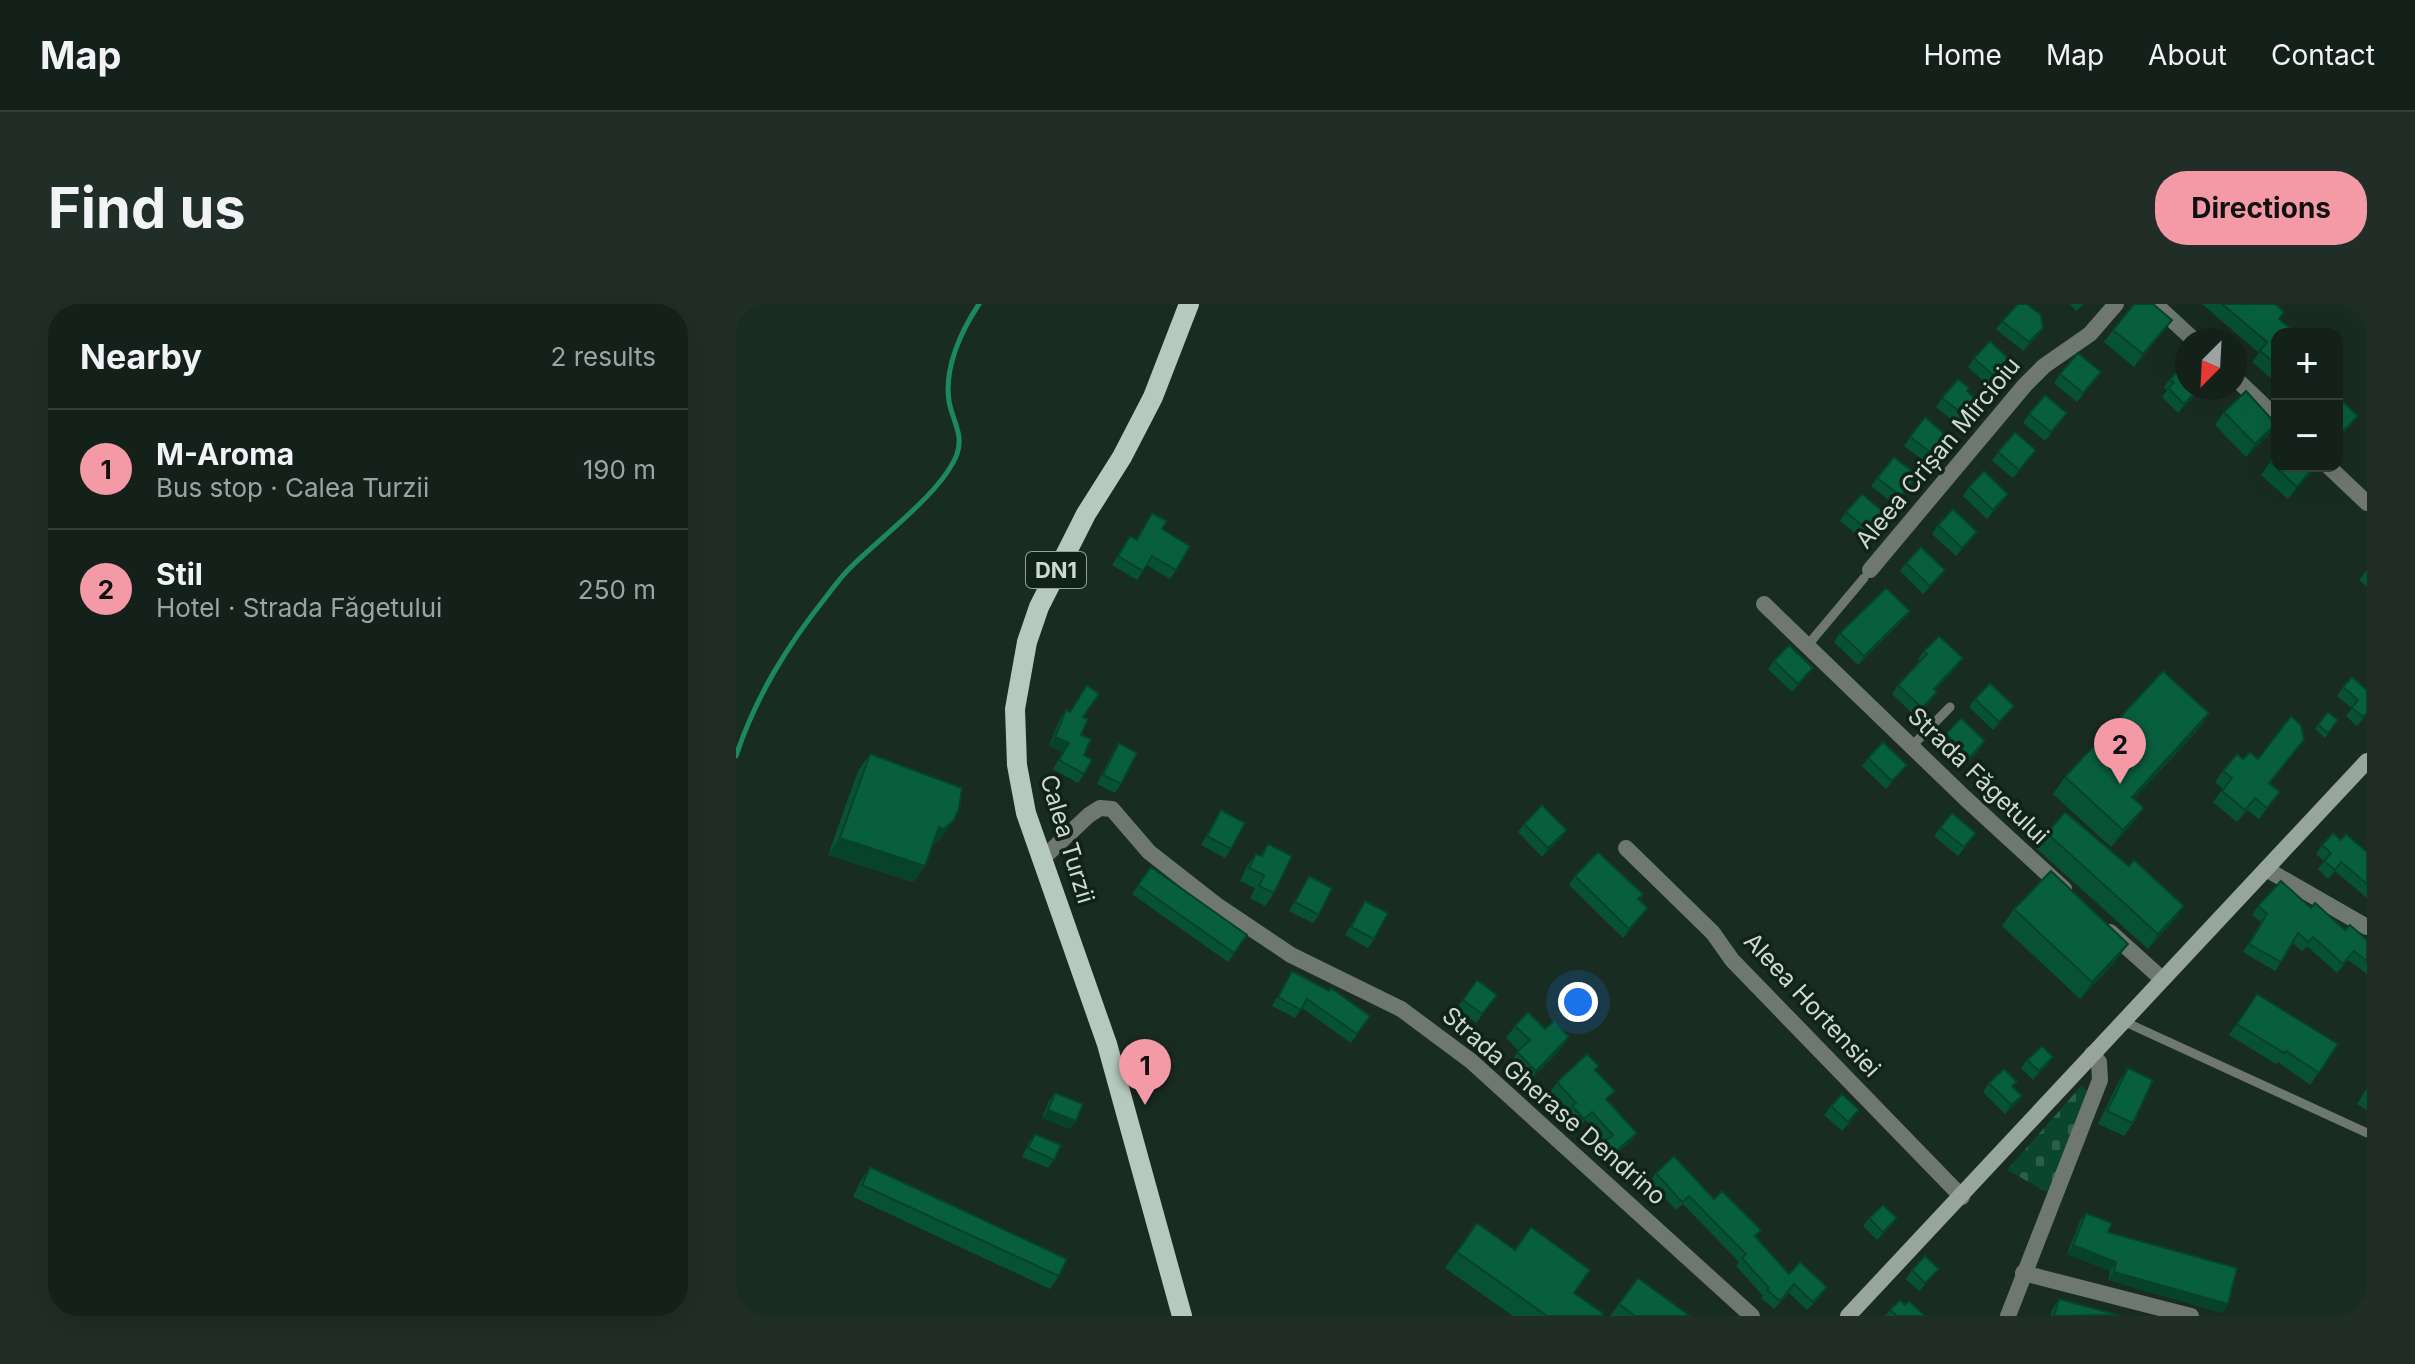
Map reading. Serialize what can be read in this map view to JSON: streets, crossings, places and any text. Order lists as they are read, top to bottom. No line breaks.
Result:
{"streets":{"main road":["DN1","Calea Turzii"],"street":["Aleea Crișan Mircioiu","Strada Făgetului","Aleea Hortensiei","Strada Gherase Dendrino"]},"crossings":[["Calea Turzii","Strada Gherase Dendrino"]],"north":"bottom left","page":{"header":"Map","nav":["Home","Map","About","Contact"],"buttons":"Directions","title":"Find us","heading":["Nearby","2 results"],"map_buttons":["+","−"],"list":[{"mark":"1","name":"M-Aroma","note":"Bus stop · Calea Turzii","value":"190 m"},{"mark":"2","name":"Stil","note":"Hotel · Strada Făgetului","value":"250 m"}],"pins":["2","1"]}}
